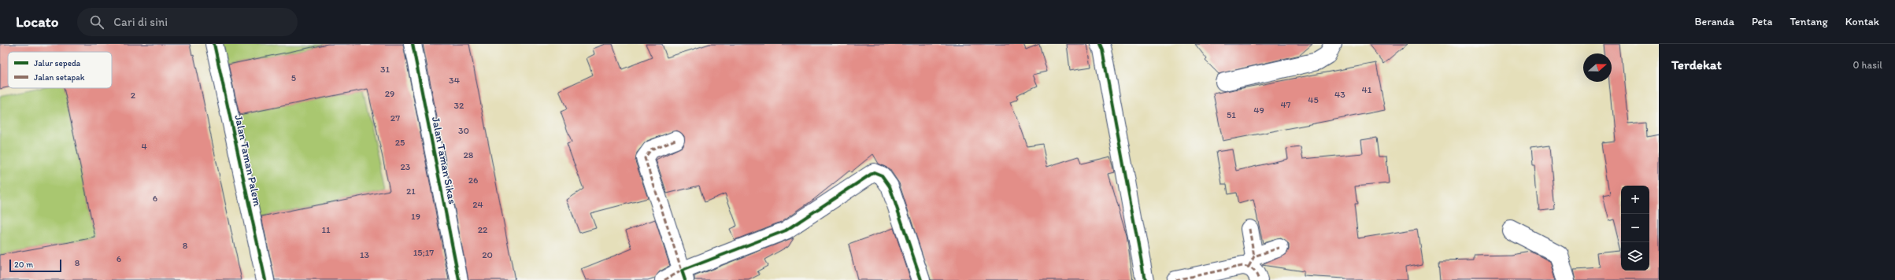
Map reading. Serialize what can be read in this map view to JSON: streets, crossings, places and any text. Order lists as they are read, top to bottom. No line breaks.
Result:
{"streets":{"street":["Jalan Taman Palem","Jalan Taman Sikas"]},"house_numbers":["31","5","34","41","29","43","2","45","47","32","49","51","27","30","25","4","28","23","26","21","6","24","19","11","22","8","15;17","13","20","6","8"],"legend":["Jalur sepeda","Jalan setapak"],"scale_bar":"20 m","north":"right","page":{"header":"Locato","search":"Cari di sini","nav":["Beranda","Peta","Tentang","Kontak"],"heading":["Terdekat","0 hasil"],"map_buttons":["+","−"],"scale":"20 m"}}
